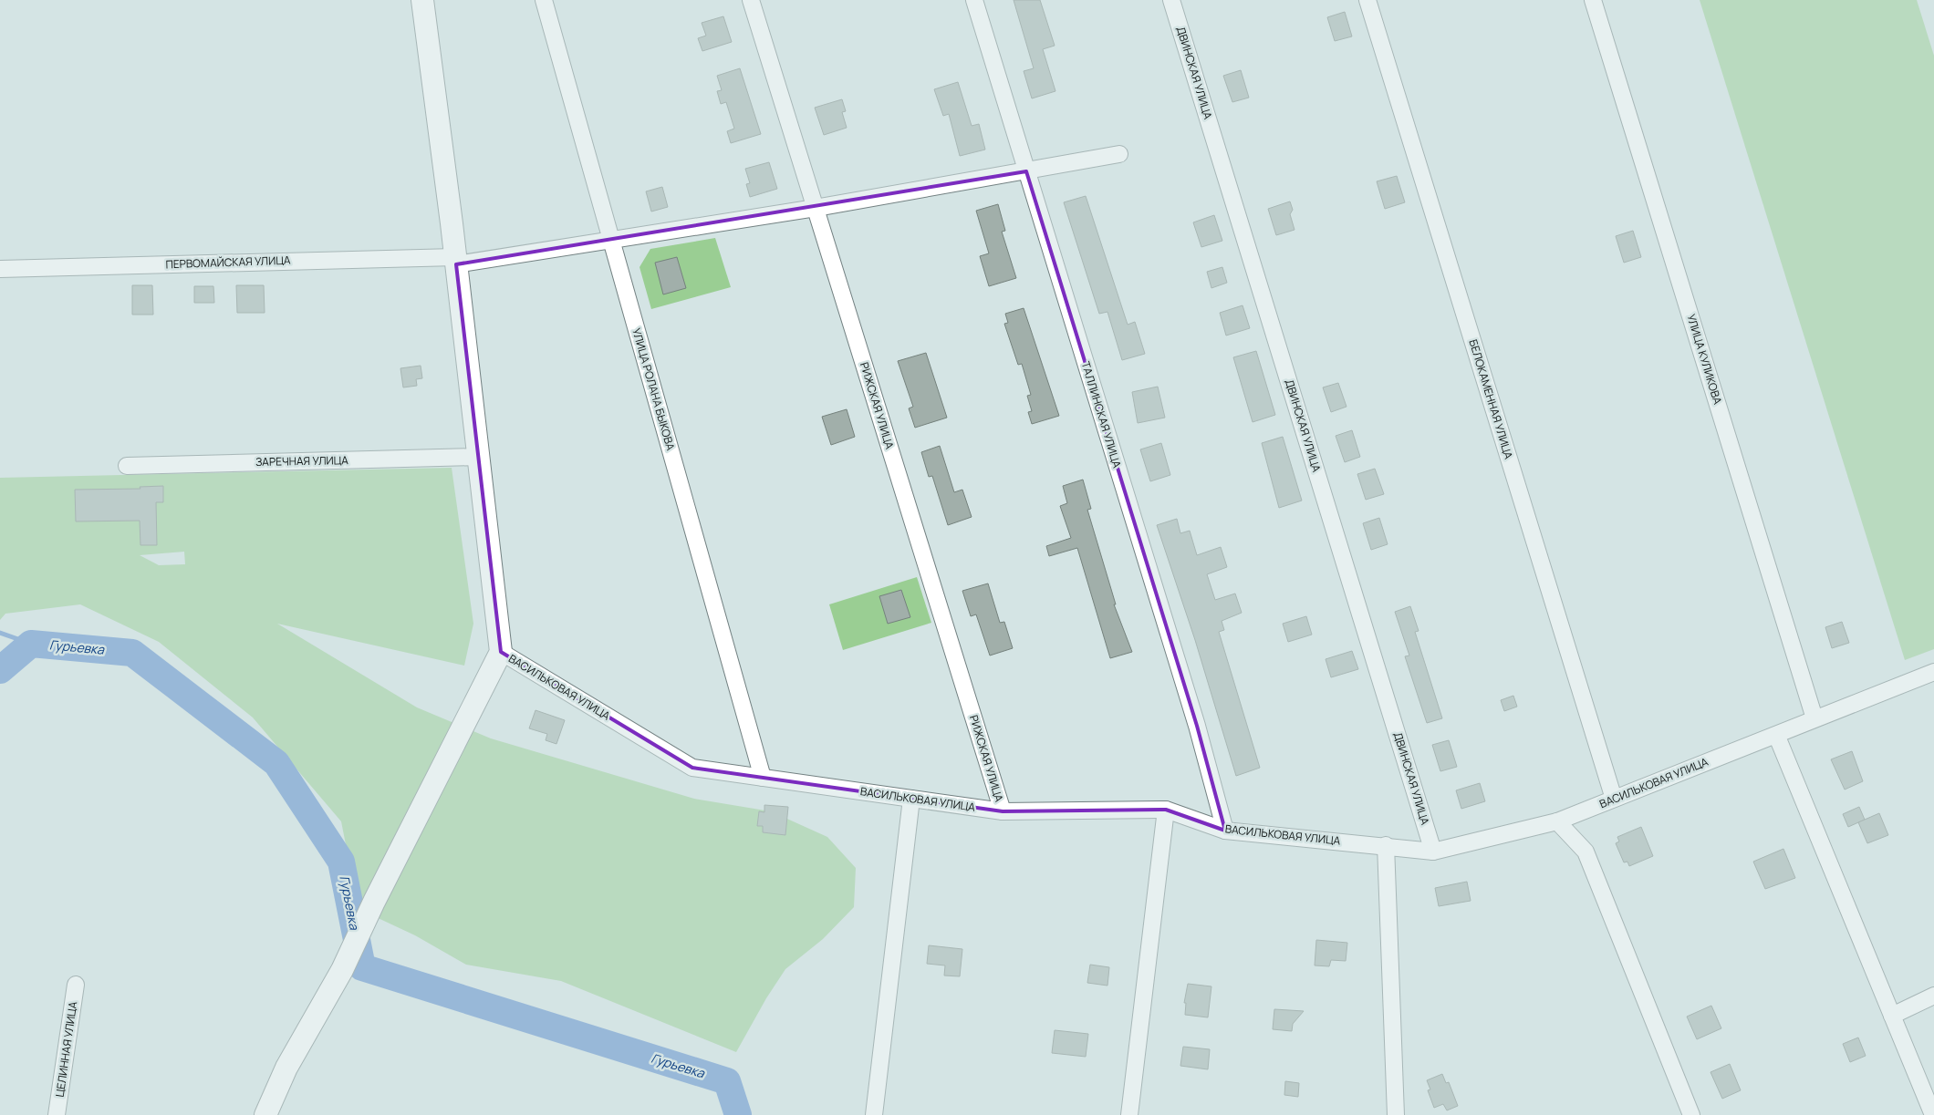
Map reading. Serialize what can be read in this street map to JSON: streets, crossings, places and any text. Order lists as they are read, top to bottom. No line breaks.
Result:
{"streets":{"street":["ДВИНСКАЯ УЛИЦА","ПЕРВОМАЙСКАЯ УЛИЦА","УЛИЦА КУЛИКОВА","УЛИЦА РОЛАНА БЫКОВА","БЕЛОКАМЕННАЯ УЛИЦА","РИЖСКАЯ УЛИЦА","ТАЛЛИНСКАЯ УЛИЦА","ЗАРЕЧНАЯ УЛИЦА","ВАСИЛЬКОВАЯ УЛИЦА","ЦЕЛИННАЯ УЛИЦА"]},"crossings":[["ДВИНСКАЯ УЛИЦА","ВАСИЛЬКОВАЯ УЛИЦА"],["ПЕРВОМАЙСКАЯ УЛИЦА","УЛИЦА РОЛАНА БЫКОВА"],["ПЕРВОМАЙСКАЯ УЛИЦА","РИЖСКАЯ УЛИЦА"],["ПЕРВОМАЙСКАЯ УЛИЦА","ТАЛЛИНСКАЯ УЛИЦА"],["УЛИЦА КУЛИКОВА","ВАСИЛЬКОВАЯ УЛИЦА"],["УЛИЦА РОЛАНА БЫКОВА","ВАСИЛЬКОВАЯ УЛИЦА"],["БЕЛОКАМЕННАЯ УЛИЦА","ВАСИЛЬКОВАЯ УЛИЦА"],["РИЖСКАЯ УЛИЦА","ВАСИЛЬКОВАЯ УЛИЦА"],["ТАЛЛИНСКАЯ УЛИЦА","ВАСИЛЬКОВАЯ УЛИЦА"]],"water":["Гурьевка"]}
